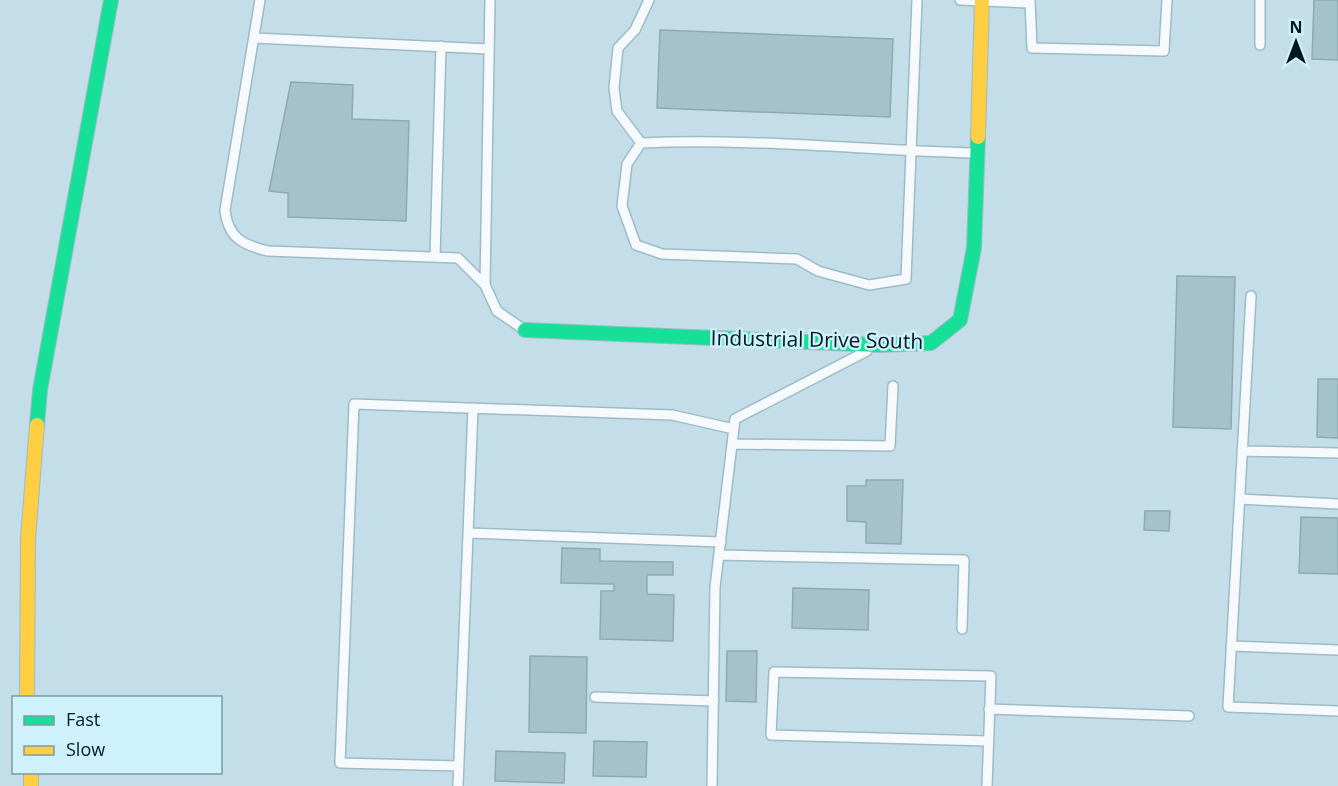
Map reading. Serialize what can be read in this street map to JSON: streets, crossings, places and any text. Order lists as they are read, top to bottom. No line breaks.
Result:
{"streets":{"main road":["Industrial Drive South"]},"legend":["Fast","Slow"],"north":"top"}
